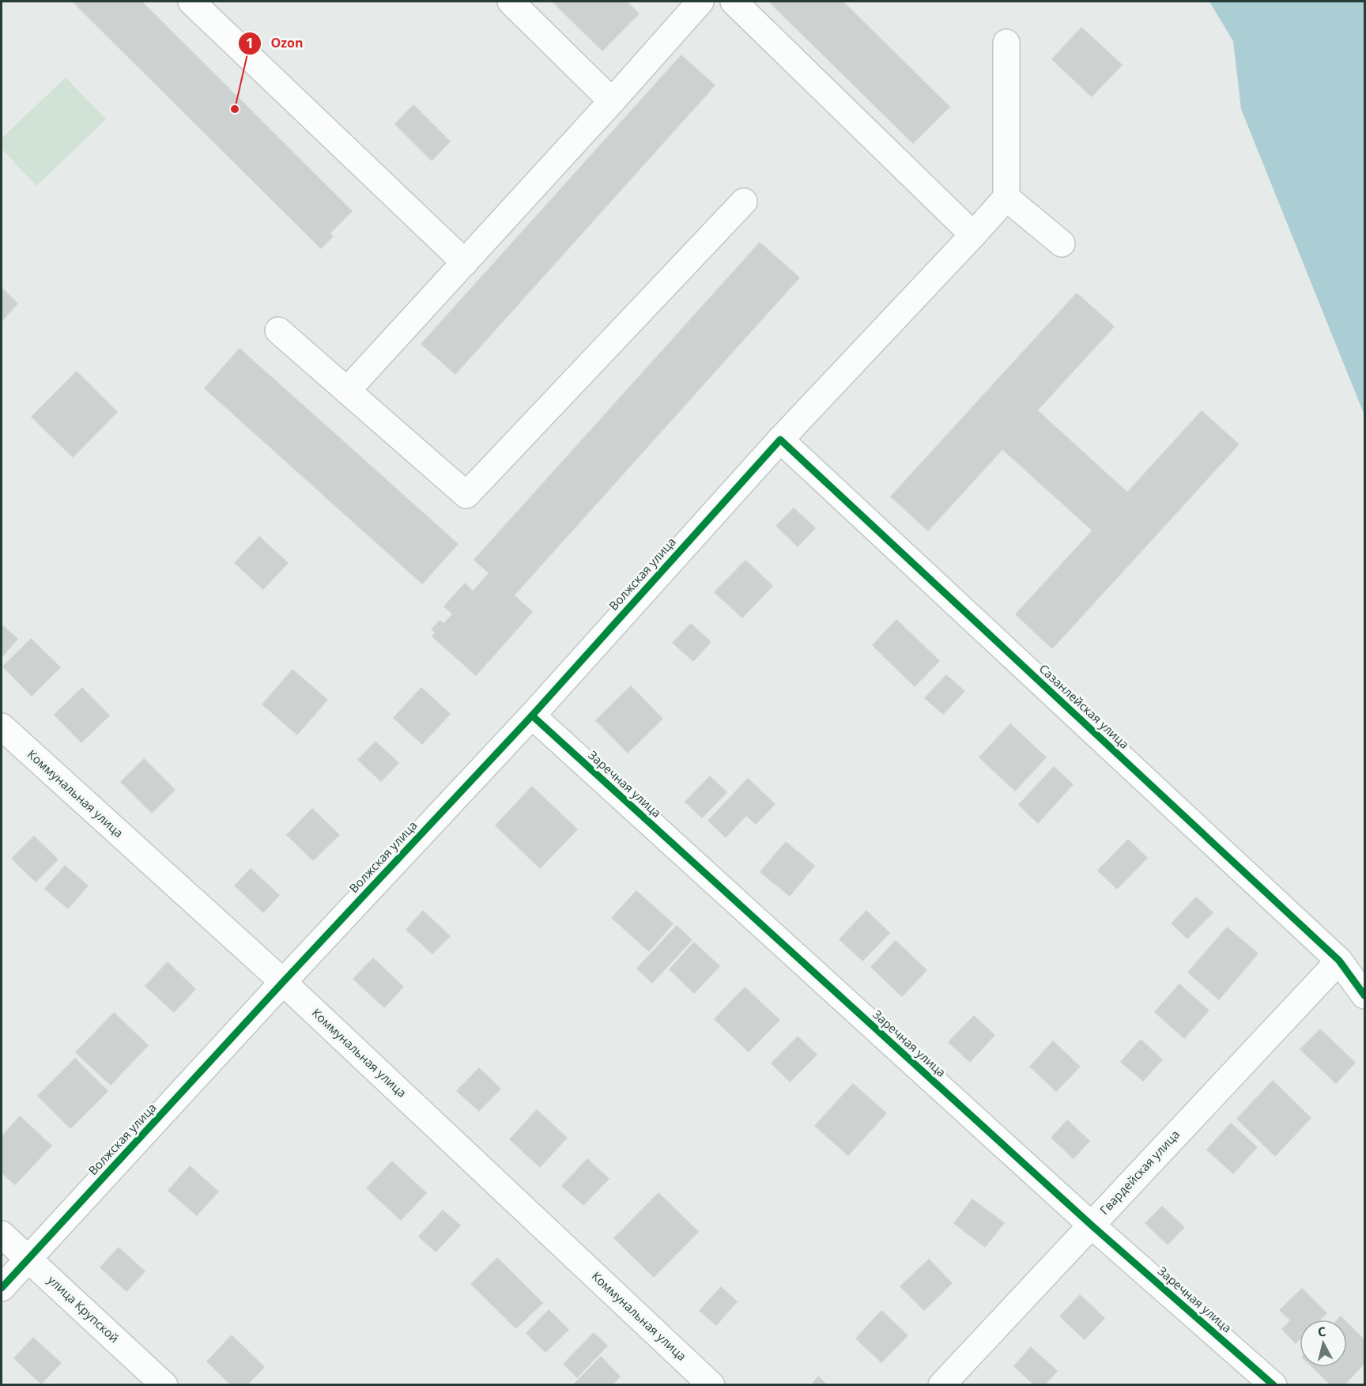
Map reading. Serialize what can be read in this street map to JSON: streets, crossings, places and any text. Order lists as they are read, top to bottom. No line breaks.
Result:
{"streets":{"street":["Волжская улица","Сазанлейская улица","Заречная улица","Коммунальная улица","Гвардейская улица","улица Крупской"]},"crossings":[["Волжская улица","Сазанлейская улица"],["Волжская улица","Заречная улица"],["Волжская улица","Коммунальная улица"],["Волжская улица","улица Крупской"],["Сазанлейская улица","Гвардейская улица"],["Заречная улица","Гвардейская улица"]],"places":["Ozon"],"north":"top"}
